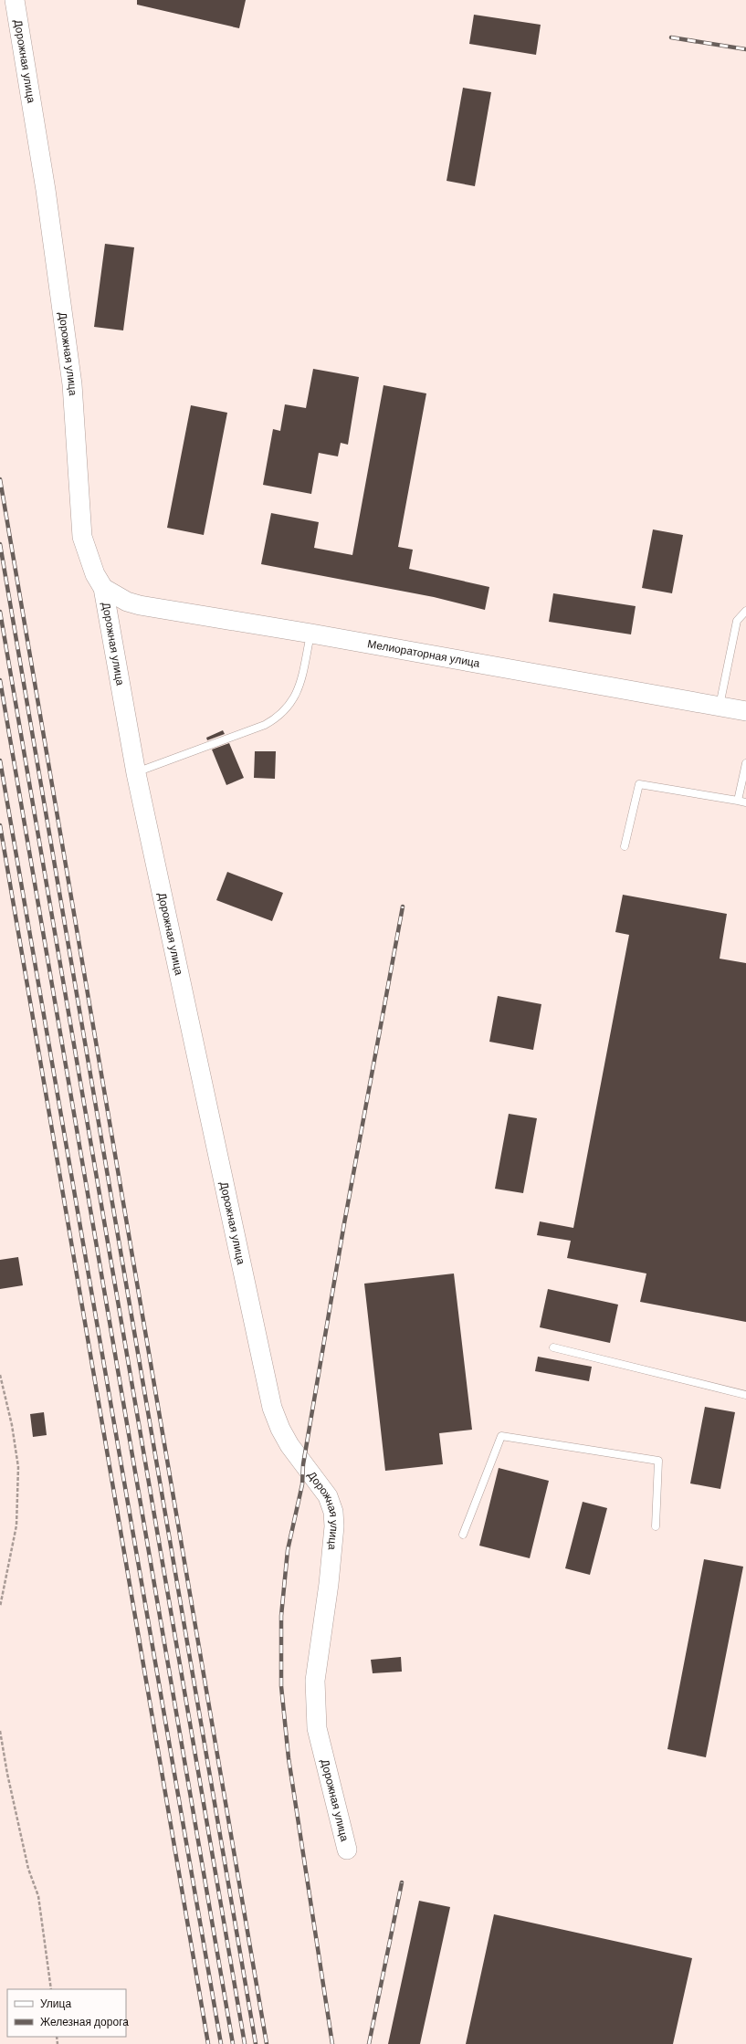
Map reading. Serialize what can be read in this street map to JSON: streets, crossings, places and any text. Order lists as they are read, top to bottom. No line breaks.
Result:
{"streets":{"street":["Дорожная улица","Мелиораторная улица"]},"crossings":[["Дорожная улица","Мелиораторная улица"]],"legend":["Улица","Железная дорога"]}
